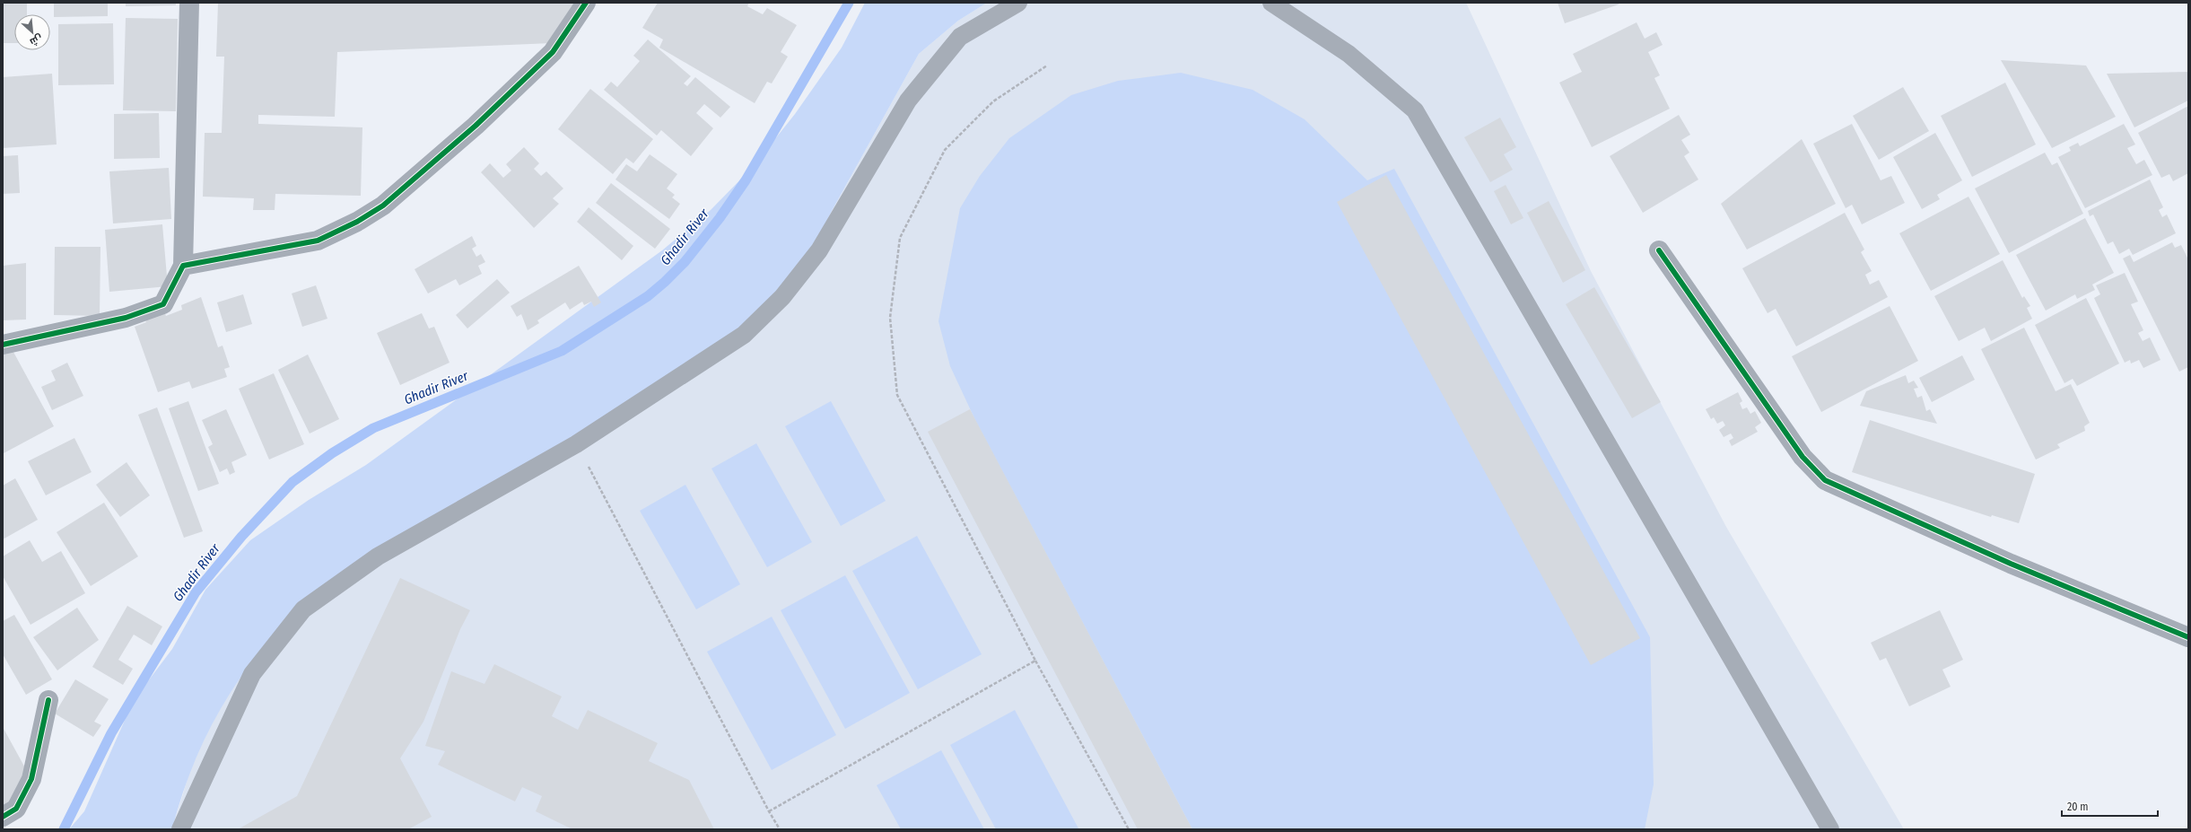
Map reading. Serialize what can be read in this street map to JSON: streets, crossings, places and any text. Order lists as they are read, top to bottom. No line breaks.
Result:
{"water":["Ghadir River"],"scale_bar":"20 m","north":"bottom right"}
